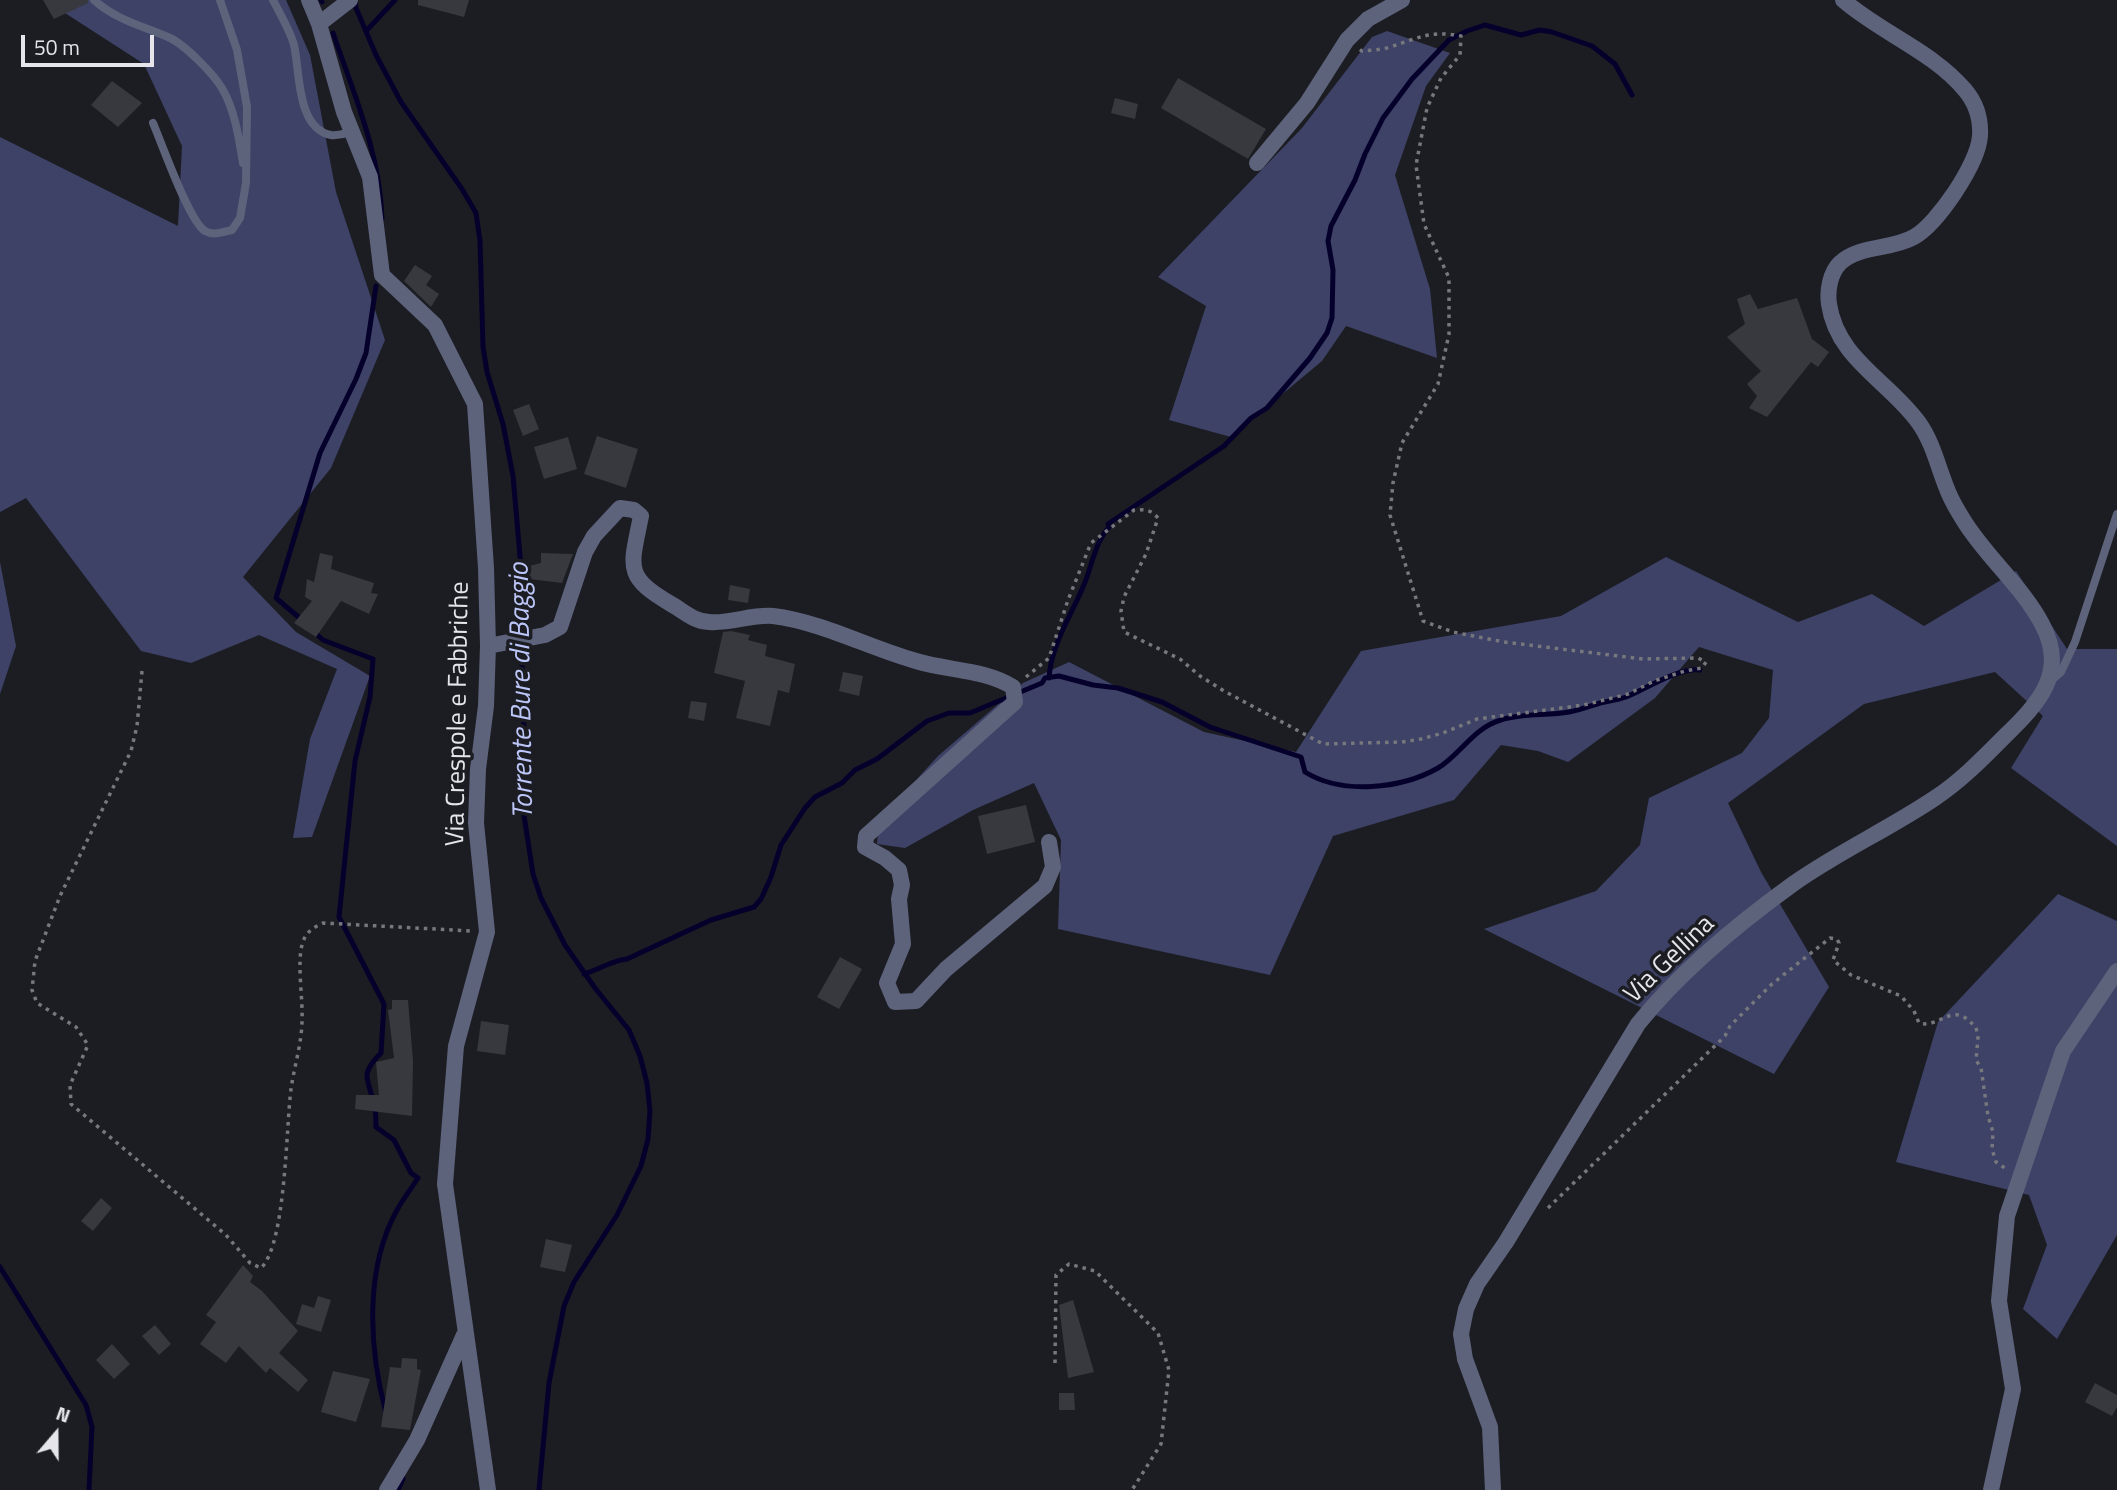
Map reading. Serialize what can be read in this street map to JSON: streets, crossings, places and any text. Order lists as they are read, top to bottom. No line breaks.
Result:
{"streets":{"street":["Via Crespole e Fabbriche","Via Gellina"]},"water":["Torrente Bure di Baggio"],"scale_bar":"50 m","north":"top"}
